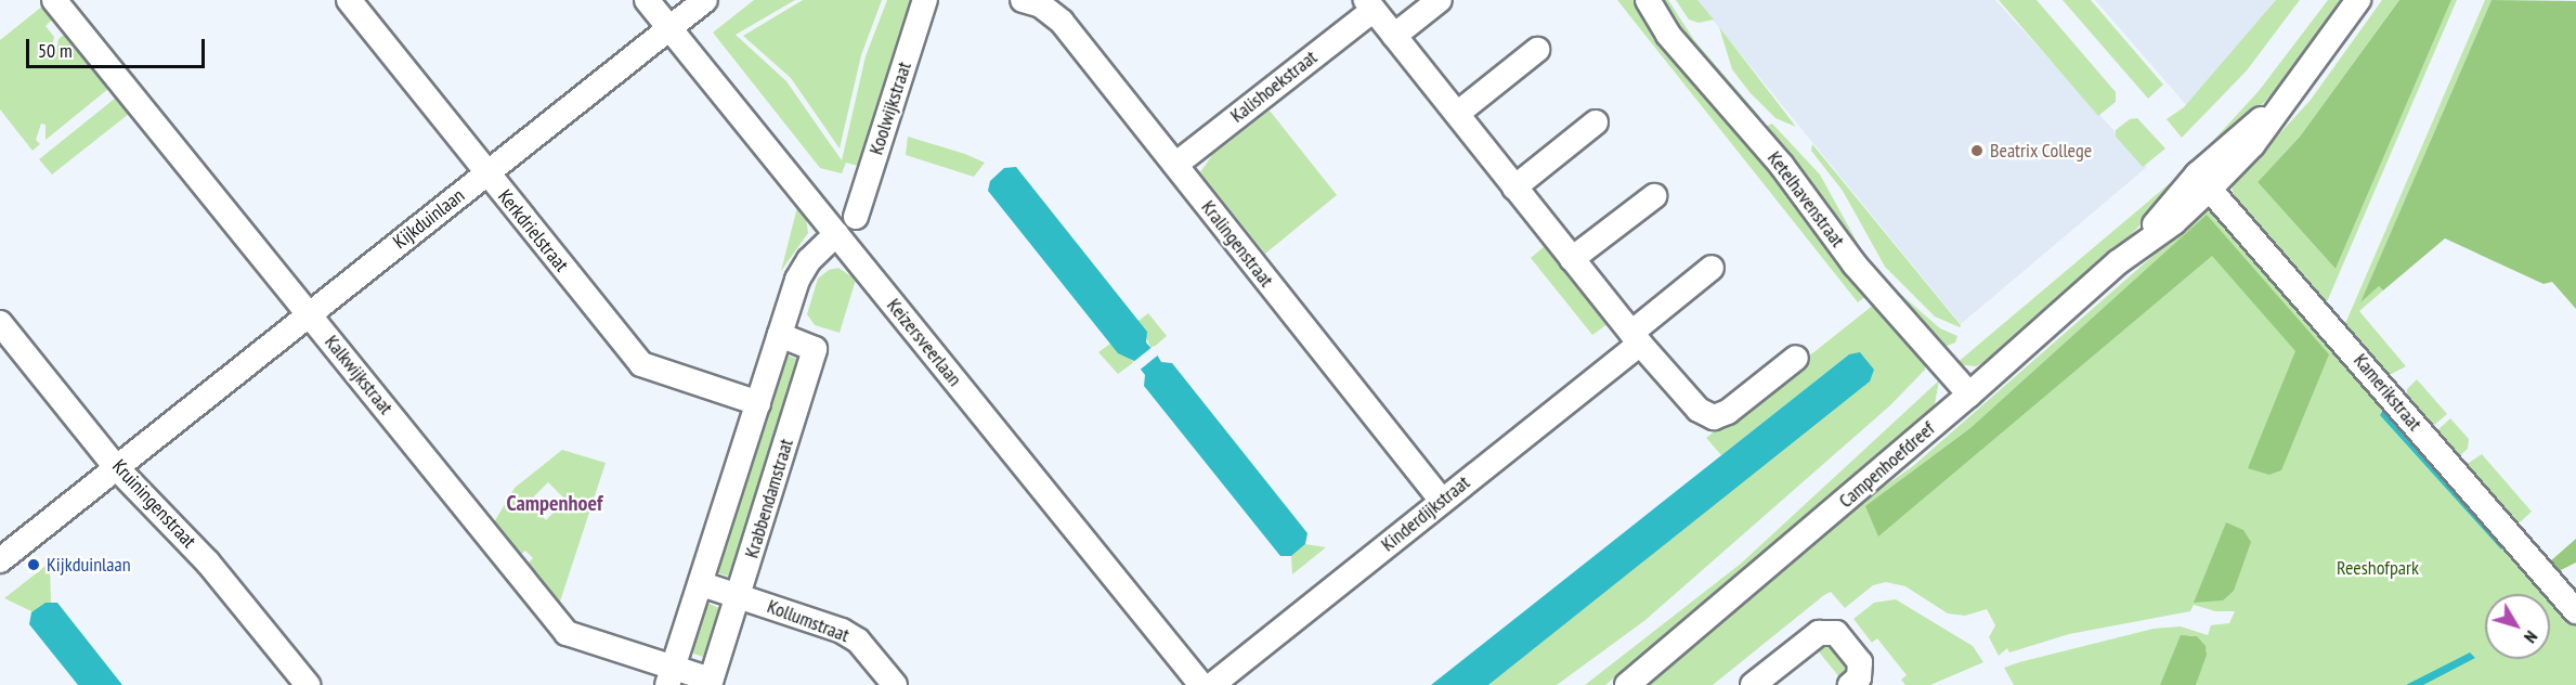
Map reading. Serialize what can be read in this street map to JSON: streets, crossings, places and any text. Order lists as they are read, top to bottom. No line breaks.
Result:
{"streets":{"street":["Kalishoekstraat","Koolwijkstraat","Ketelhavenstraat","Kijkduinlaan","Kerkdrielstraat","Kralingenstraat","Keizersveerlaan","Kalkwijkstraat","Kamerikstraat","Campenhoefdreef","Krabbendamstraat","Kruiningenstraat","Kinderdijkstraat","Kollumstraat"]},"crossings":[["Kalishoekstraat","Kralingenstraat"],["Ketelhavenstraat","Campenhoefdreef"],["Kijkduinlaan","Kerkdrielstraat"],["Kijkduinlaan","Keizersveerlaan"],["Kijkduinlaan","Kalkwijkstraat"],["Kijkduinlaan","Kruiningenstraat"],["Kerkdrielstraat","Krabbendamstraat"],["Kralingenstraat","Kinderdijkstraat"],["Keizersveerlaan","Krabbendamstraat"],["Kalkwijkstraat","Krabbendamstraat"],["Kamerikstraat","Campenhoefdreef"],["Krabbendamstraat","Kollumstraat"]],"districts":["Campenhoef"],"parks":["Reeshofpark"],"places":["Beatrix College","Kijkduinlaan"],"scale_bar":"50 m","north":"bottom right"}
